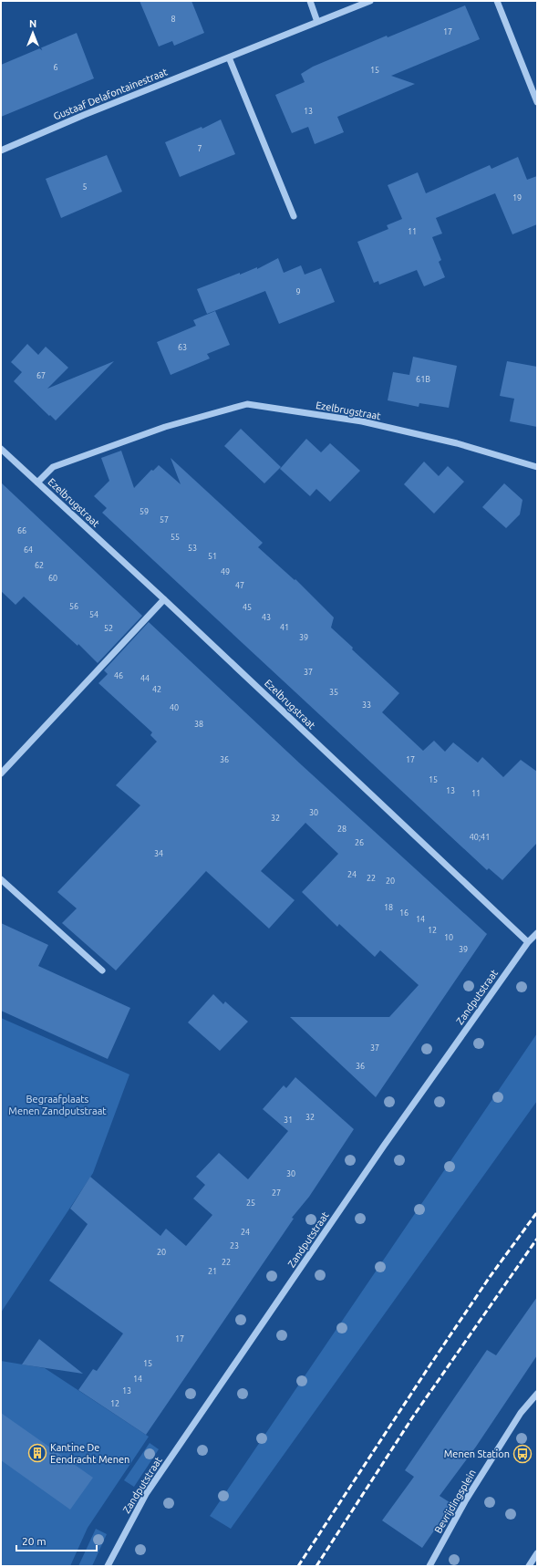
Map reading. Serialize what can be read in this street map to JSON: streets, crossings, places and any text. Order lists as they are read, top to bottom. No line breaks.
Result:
{"streets":{"street":["Gustaaf Delafontainestraat","Ezelbrugstraat","Zandputstraat","Bevrijdingsplein"]},"crossings":[["Ezelbrugstraat","Zandputstraat"]],"parks":["Begraafplaats Menen Zandputstraat"],"places":{"building":["Kantine De Eendracht Menen"],"bus stop":["Menen Station"]},"house_numbers":["8","17","6","15","13","7","5","19","11","9","63","67","61B","59","57","66","55","53","64","51","62","49","60","47","56","45","54","43","41","52","39","37","46","44","42","35","33","40","38","36","17","15","13","11","30","32","28","40;41","26","34","24","22","20","18","16","14","12","10","39","37","36","32","31","30","27","25","24","23","20","22","21","17","15","14","13","12"],"scale_bar":"20 m","north":"top"}
